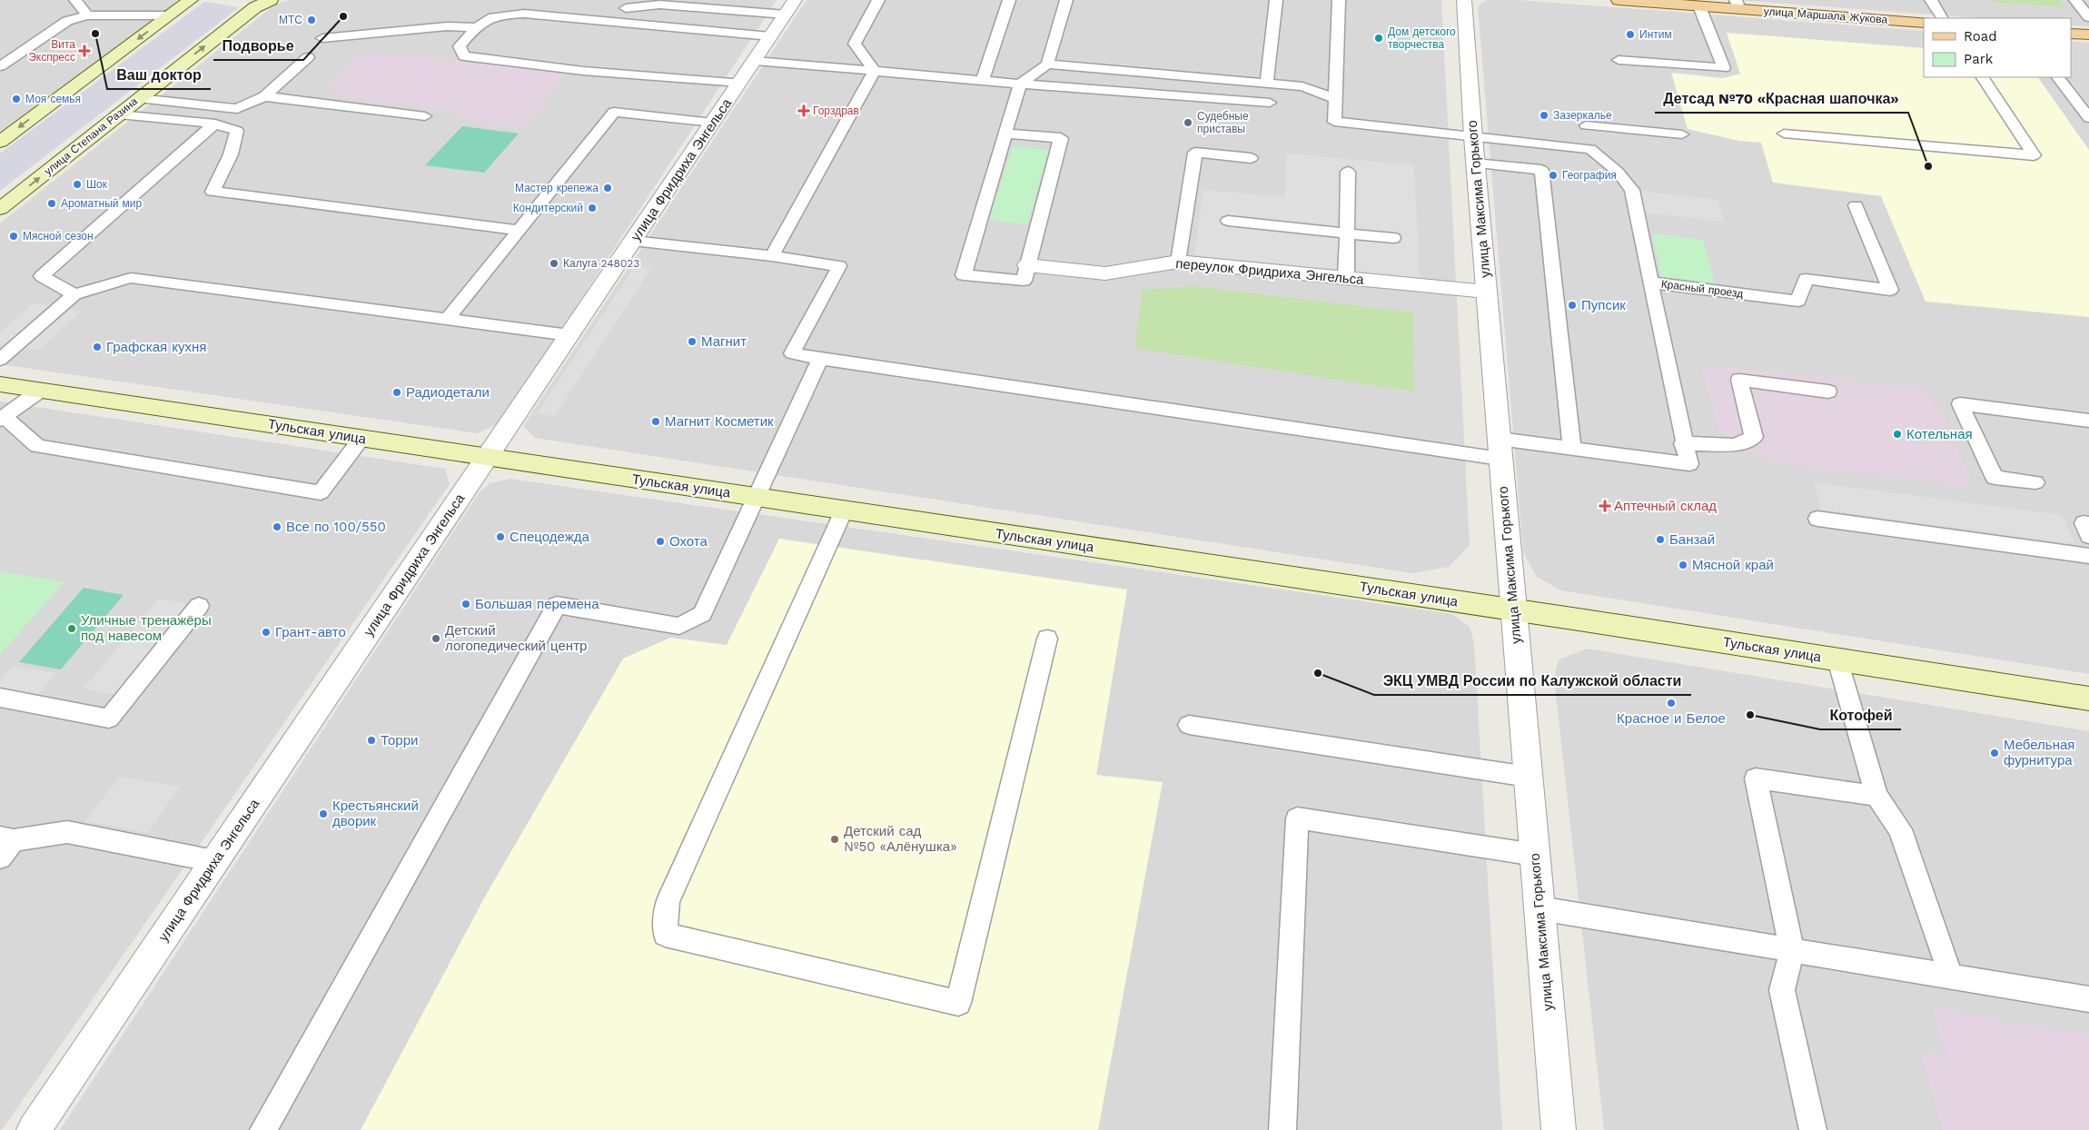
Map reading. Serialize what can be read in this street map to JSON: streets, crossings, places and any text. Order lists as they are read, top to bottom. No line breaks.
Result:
{"streets":{"main road":["улица Маршала Жукова","улица Степана Разина","Тульская улица"],"street":["улица Фридриха Энгельса","улица Максима Горького","переулок Фридриха Энгельса"],"lane":["Красный проезд"]},"crossings":[["улица Фридриха Энгельса","Тульская улица"],["улица Максима Горького","переулок Фридриха Энгельса"],["улица Максима Горького","Тульская улица"]],"places":{"other":["Подворье","МТС","Ваш доктор","Интим","Дом детского творчества","Моя семья","Зазеркалье","Судебные приставы","Детсад №70 «Красная шапочка»","География","Шок","Мастер крепежа","Ароматный мир","Кондитерский","Мясной сезон","Калуга 248023","Пупсик","Магнит","Графская кухня","Радиодетали","Магнит Косметик","Котельная","Все по 100/550","Спецодежда","Банзай","Охота","Мясной край","Большая перемена","Уличные тренажёры под навесом","Грант-авто","Детский логопедический центр","ЭКЦ УМВД России по Калужской области","Красное и Белое","Котофей","Торри","Мебельная фурнитура","Крестьянский дворик","Детский сад №50 «Алёнушка»"],"health":["Вита Экспресс","Горздрав","Аптечный склад"]},"legend":["Road","Park"]}
